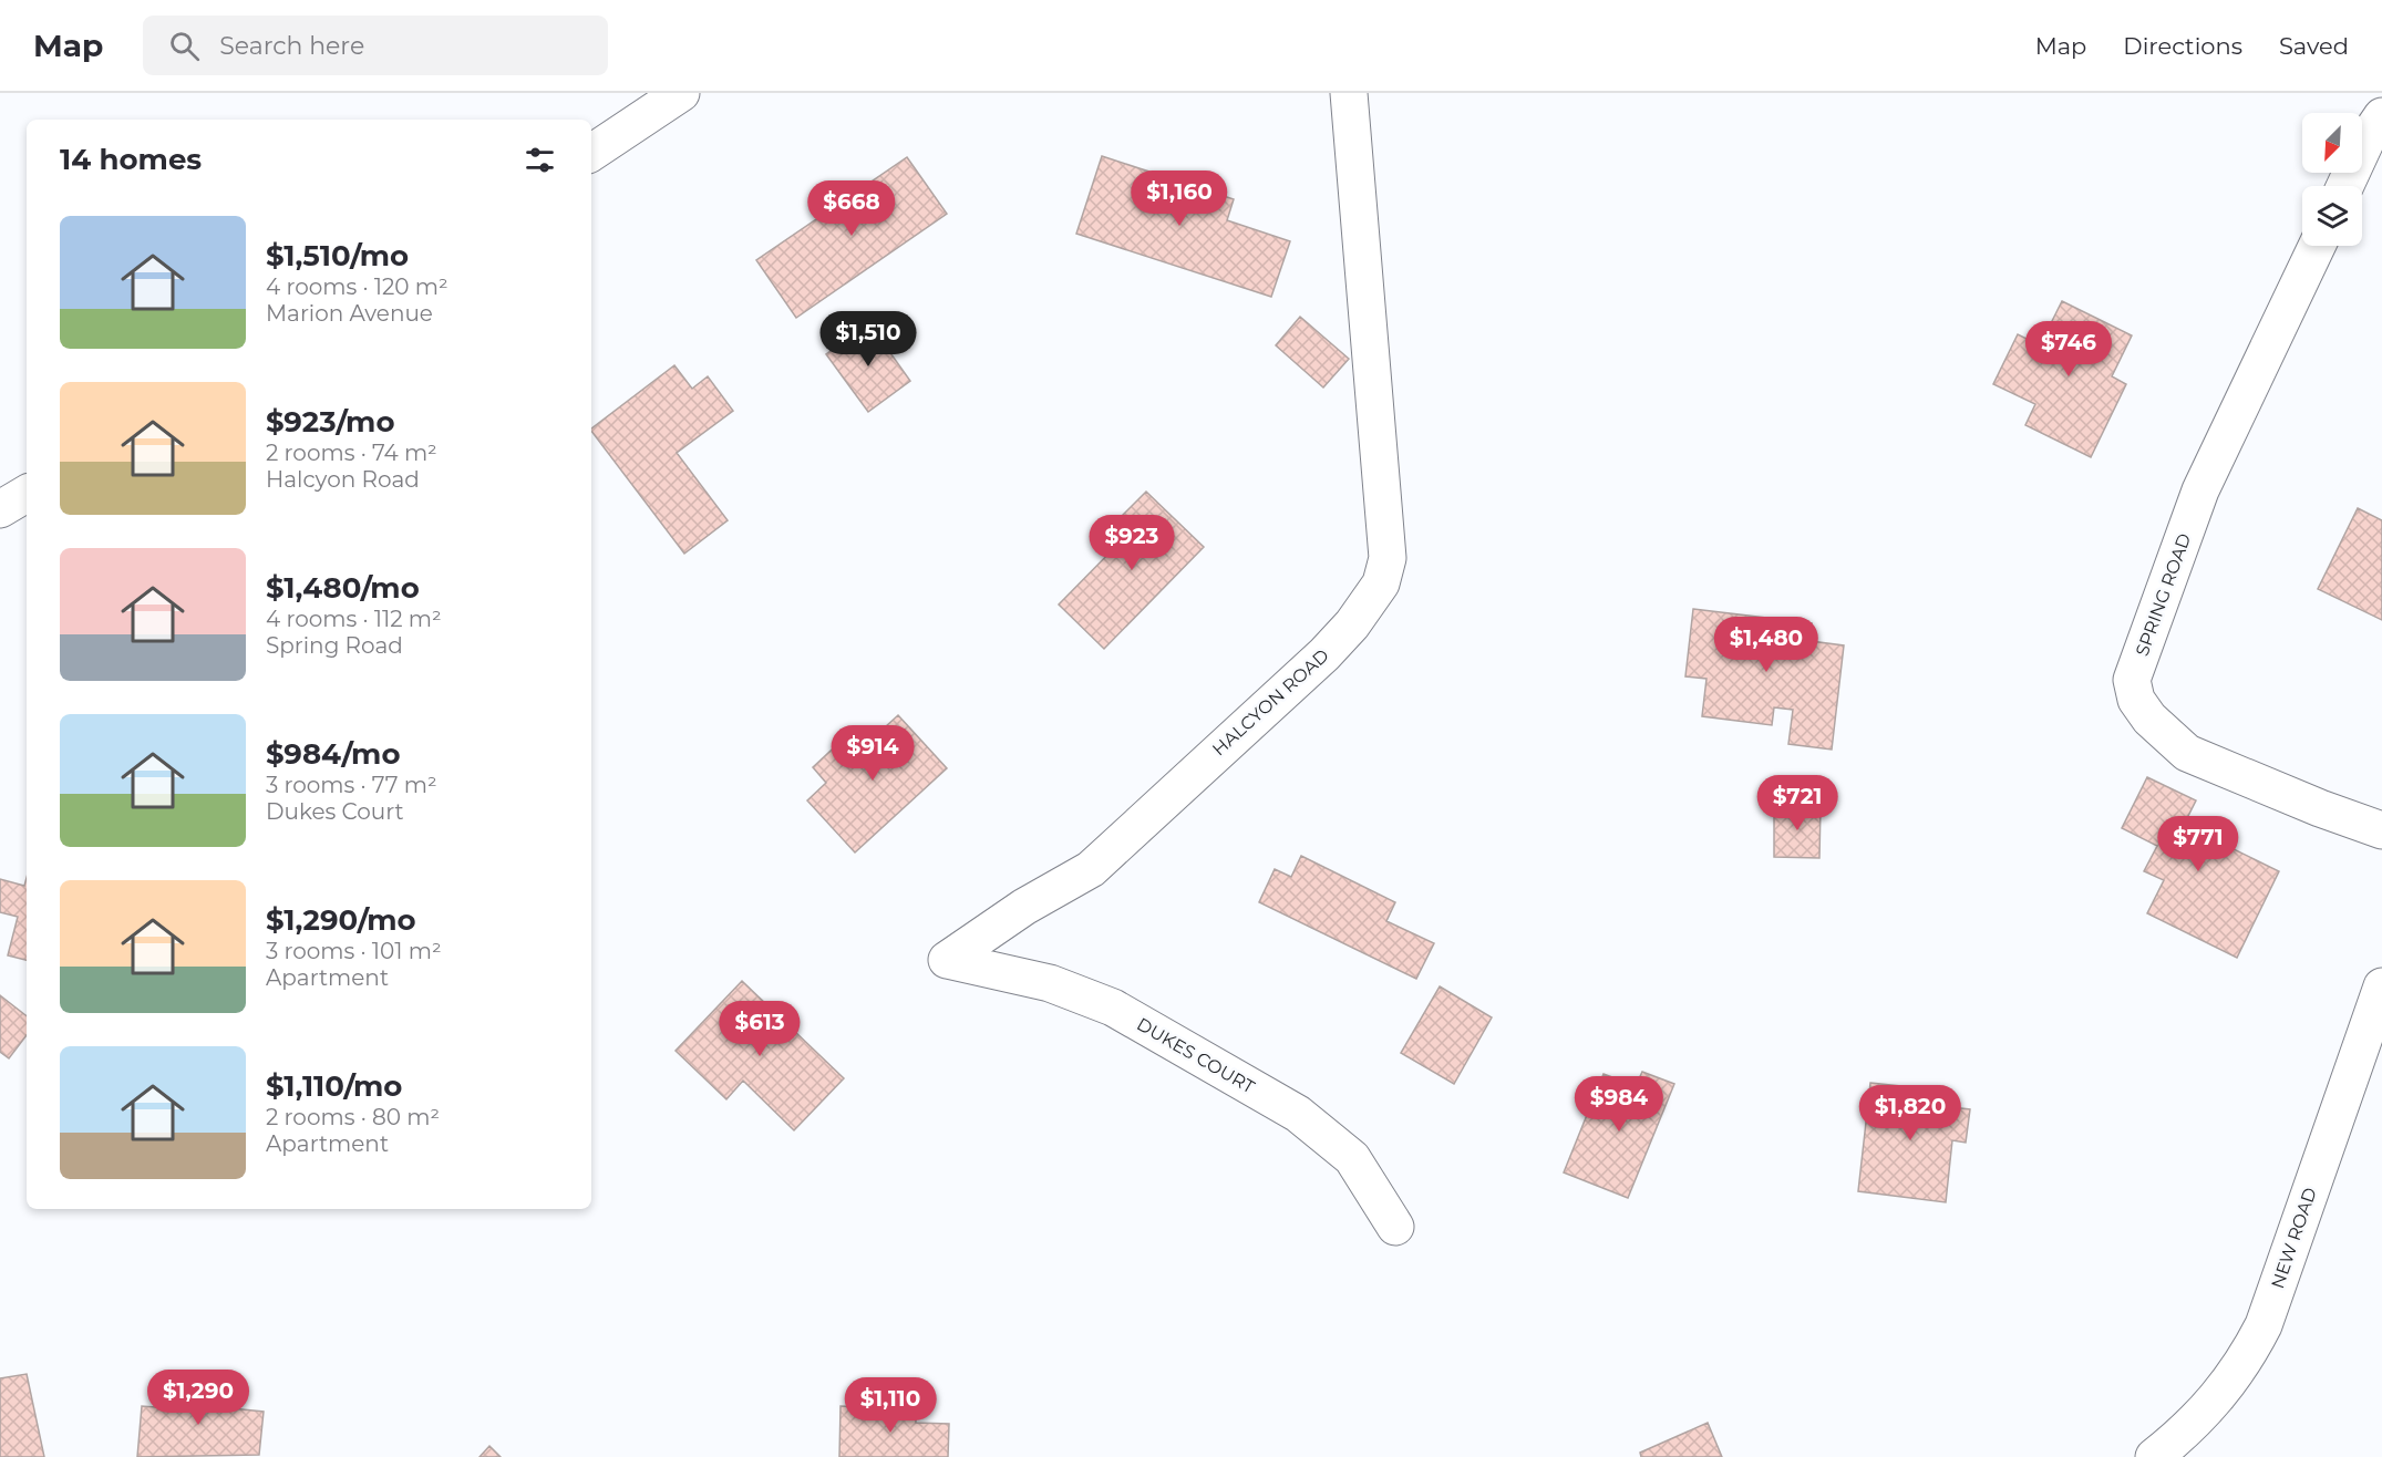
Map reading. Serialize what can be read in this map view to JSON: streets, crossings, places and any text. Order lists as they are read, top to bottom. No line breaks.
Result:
{"streets":{"street":["SPRING ROAD","HALCYON ROAD","DUKES COURT","NEW ROAD"]},"crossings":[["HALCYON ROAD","DUKES COURT"]],"north":"bottom left","page":{"header":"Map","search":"Search here","nav":["Map","Directions","Saved"],"heading":"14 homes","price":["$1,160","$668","$1,510","$746","$923","$1,480","$914","$721","$771","$613","$984","$1,820","$1,290","$1,110"],"list":[{"name":"$1,510/mo","note":"4 rooms · 120 m² · Marion Avenue"},{"name":"$923/mo","note":"2 rooms · 74 m² · Halcyon Road"},{"name":"$1,480/mo","note":"4 rooms · 112 m² · Spring Road"},{"name":"$984/mo","note":"3 rooms · 77 m² · Dukes Court"},{"name":"$1,290/mo","note":"3 rooms · 101 m² · Apartment"},{"name":"$1,110/mo","note":"2 rooms · 80 m² · Apartment"}]}}
